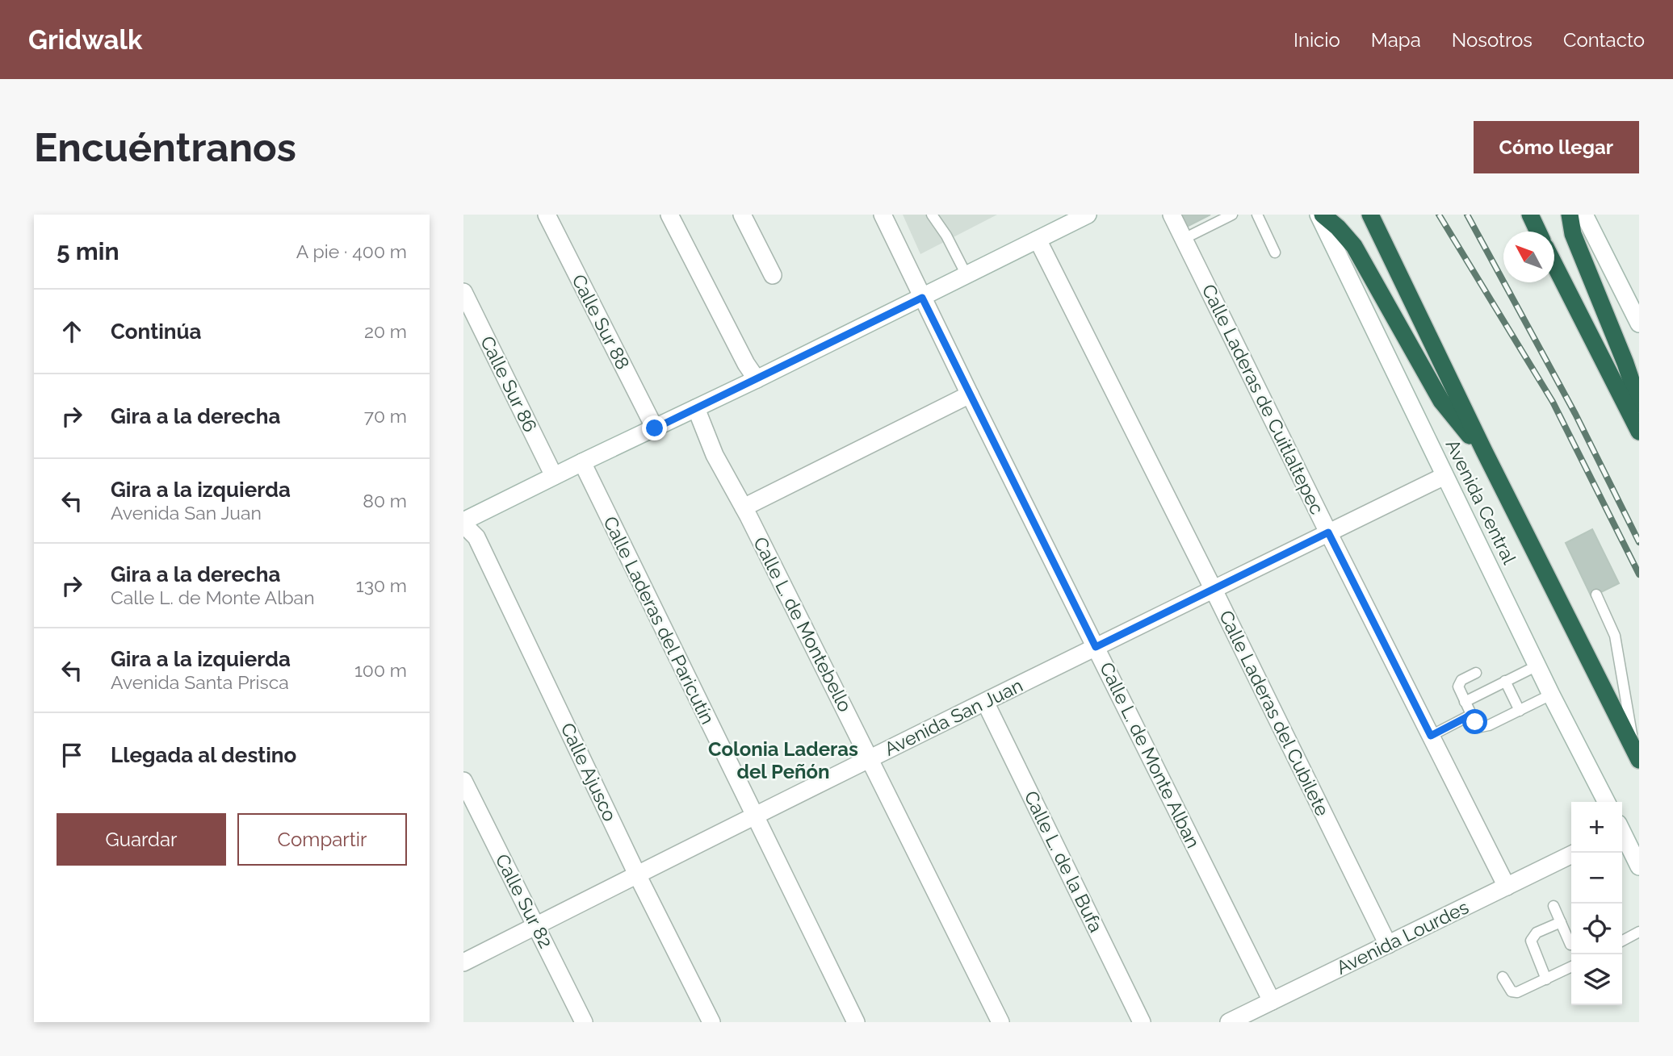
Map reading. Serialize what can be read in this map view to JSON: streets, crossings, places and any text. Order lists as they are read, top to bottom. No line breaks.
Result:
{"streets":{"highway":["Avenida Central"],"street":["Calle Sur 88","Calle Sur 86","Calle Laderas de Cuitlaltepec","Calle Laderas del Paricutín","Calle L. de Montebello","Calle Laderas del Cubilete","Avenida San Juan","Calle L. de Monte Alban","Calle Ajusco","Calle L. de la Bufa","Calle Sur 82","Avenida Lourdes"]},"crossings":[["Calle Laderas de Cuitlaltepec","Avenida San Juan"],["Calle Laderas de Cuitlaltepec","Avenida Lourdes"],["Avenida Central","Avenida San Juan"],["Calle Laderas del Paricutín","Avenida San Juan"],["Calle L. de Montebello","Avenida San Juan"],["Calle Laderas del Cubilete","Avenida San Juan"],["Calle Laderas del Cubilete","Avenida Lourdes"],["Avenida San Juan","Calle L. de Monte Alban"],["Avenida San Juan","Calle Ajusco"],["Avenida San Juan","Calle L. de la Bufa"],["Avenida San Juan","Calle Sur 82"],["Calle L. de Monte Alban","Avenida Lourdes"]],"districts":["Colonia Laderas del Peñón"],"north":"top left","page":{"header":"Gridwalk","nav":["Inicio","Mapa","Nosotros","Contacto"],"buttons":["Cómo llegar",["Guardar","Compartir"]],"title":"Encuéntranos","heading":["5 min","A pie · 400 m"],"list":[["Continúa","20 m"],["Gira a la derecha","70 m"],["Gira a la izquierda","Avenida San Juan","80 m"],["Gira a la derecha","Calle L. de Monte Alban","130 m"],["Gira a la izquierda","Avenida Santa Prisca","100 m"],"Llegada al destino"],"map_buttons":["+","−"]}}
